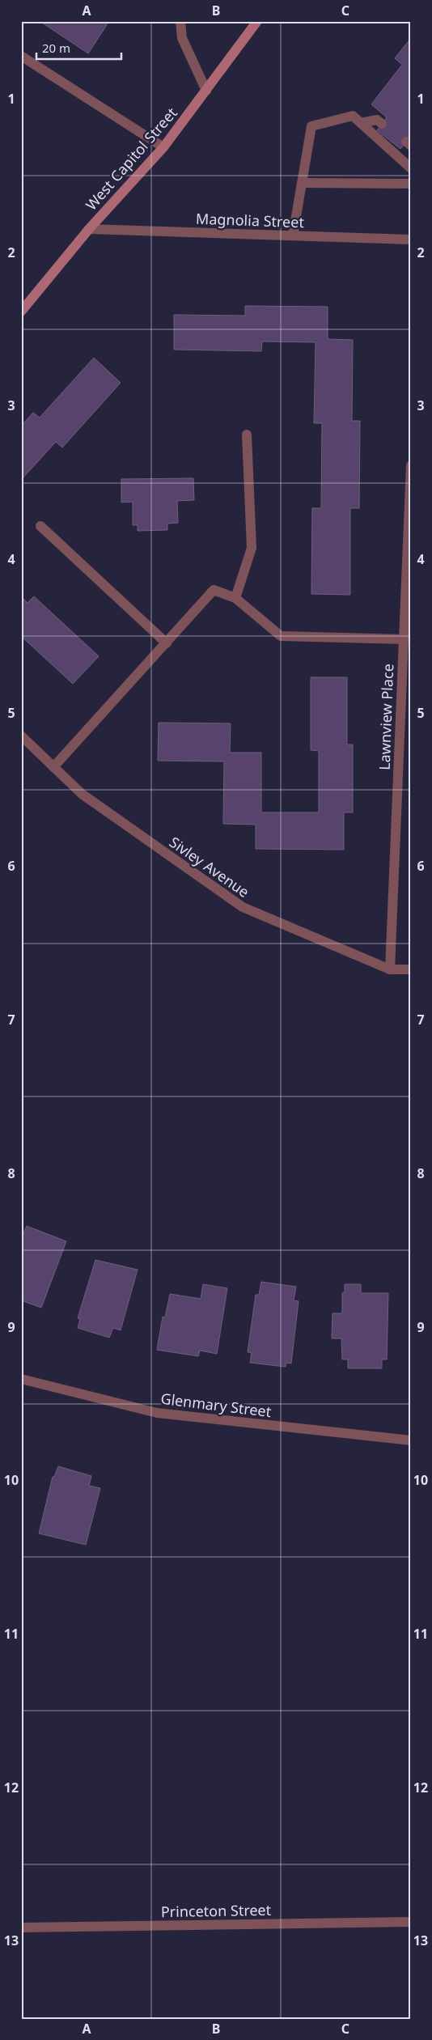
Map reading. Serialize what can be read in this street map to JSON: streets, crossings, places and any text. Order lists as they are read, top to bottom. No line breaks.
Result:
{"streets":{"main road":["West Capitol Street"],"street":["Magnolia Street","Lawnview Place","Sivley Avenue","Glenmary Street","Princeton Street"]},"crossings":[["West Capitol Street","Magnolia Street"],["Lawnview Place","Sivley Avenue"]],"scale_bar":"20 m","grid":{"columns":["A","B","C"],"rows":["1","2","3","4","5","6","7","8","9","10","11","12","13"]}}
